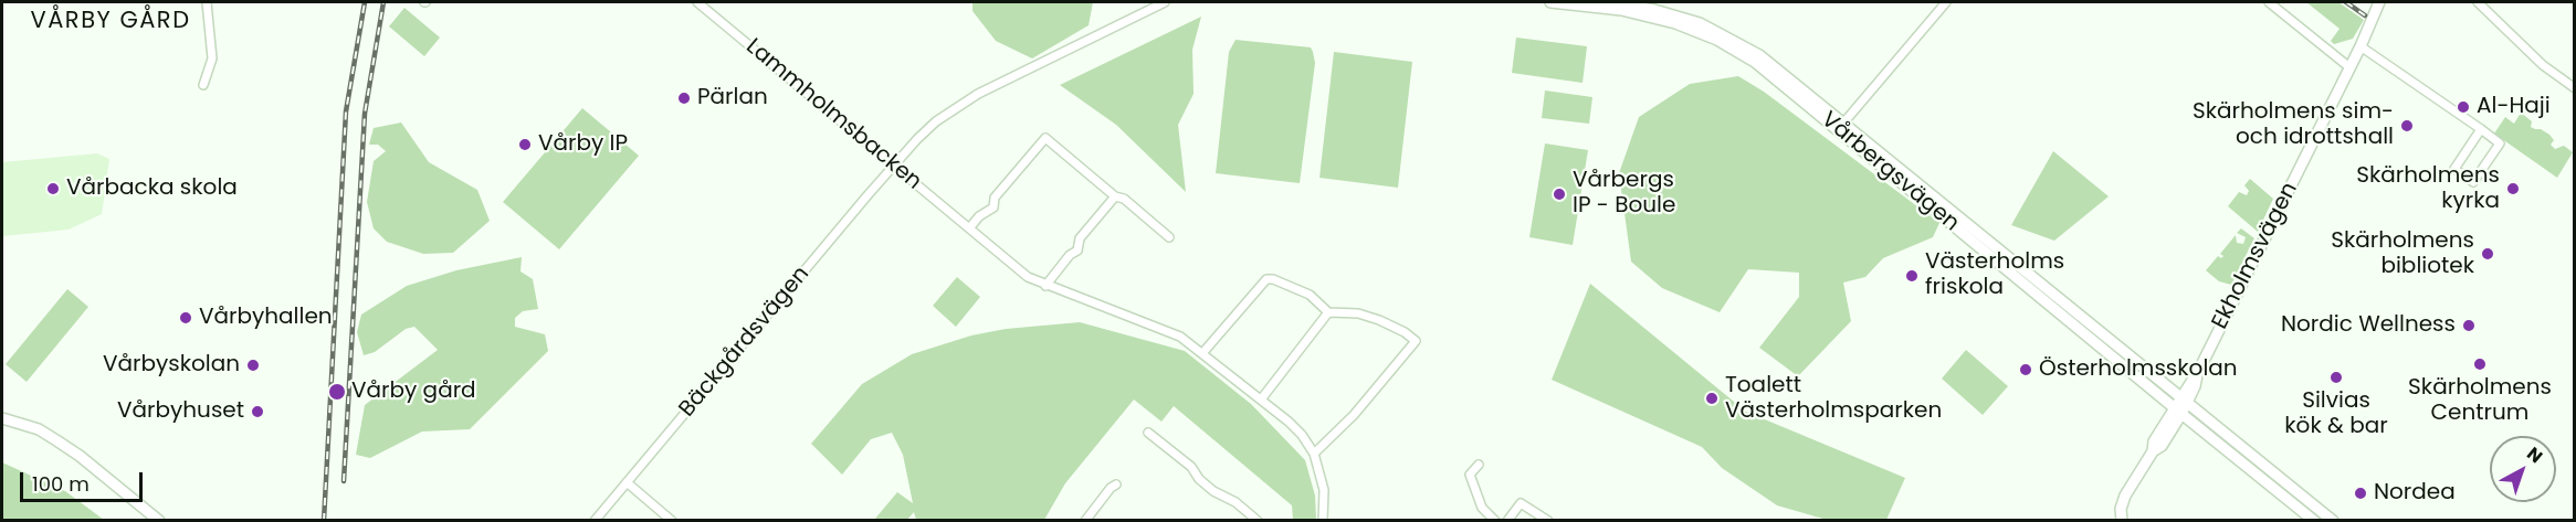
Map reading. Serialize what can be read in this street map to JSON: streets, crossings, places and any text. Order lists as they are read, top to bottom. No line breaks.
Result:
{"streets":{"street":["Lammholmsbacken","Vårbergsvägen","Ekholmsvägen","Bäckgårdsvägen"]},"crossings":[["Lammholmsbacken","Bäckgårdsvägen"],["Vårbergsvägen","Ekholmsvägen"]],"districts":["VÅRBY GÅRD"],"places":["Pärlan","Al-Haji","Skärholmens sim- och idrottshall","Vårby IP","Vårbacka skola","Skärholmens kyrka","Vårbergs IP - Boule","Skärholmens bibliotek","Västerholms friskola","Vårbyhallen","Nordic Wellness","Skärholmens Centrum","Vårbyskolan","Österholmsskolan","Silvias kök & bar","Vårby gård","Toalett Västerholmsparken","Vårbyhuset","Nordea"],"scale_bar":"100 m","north":"top right"}
